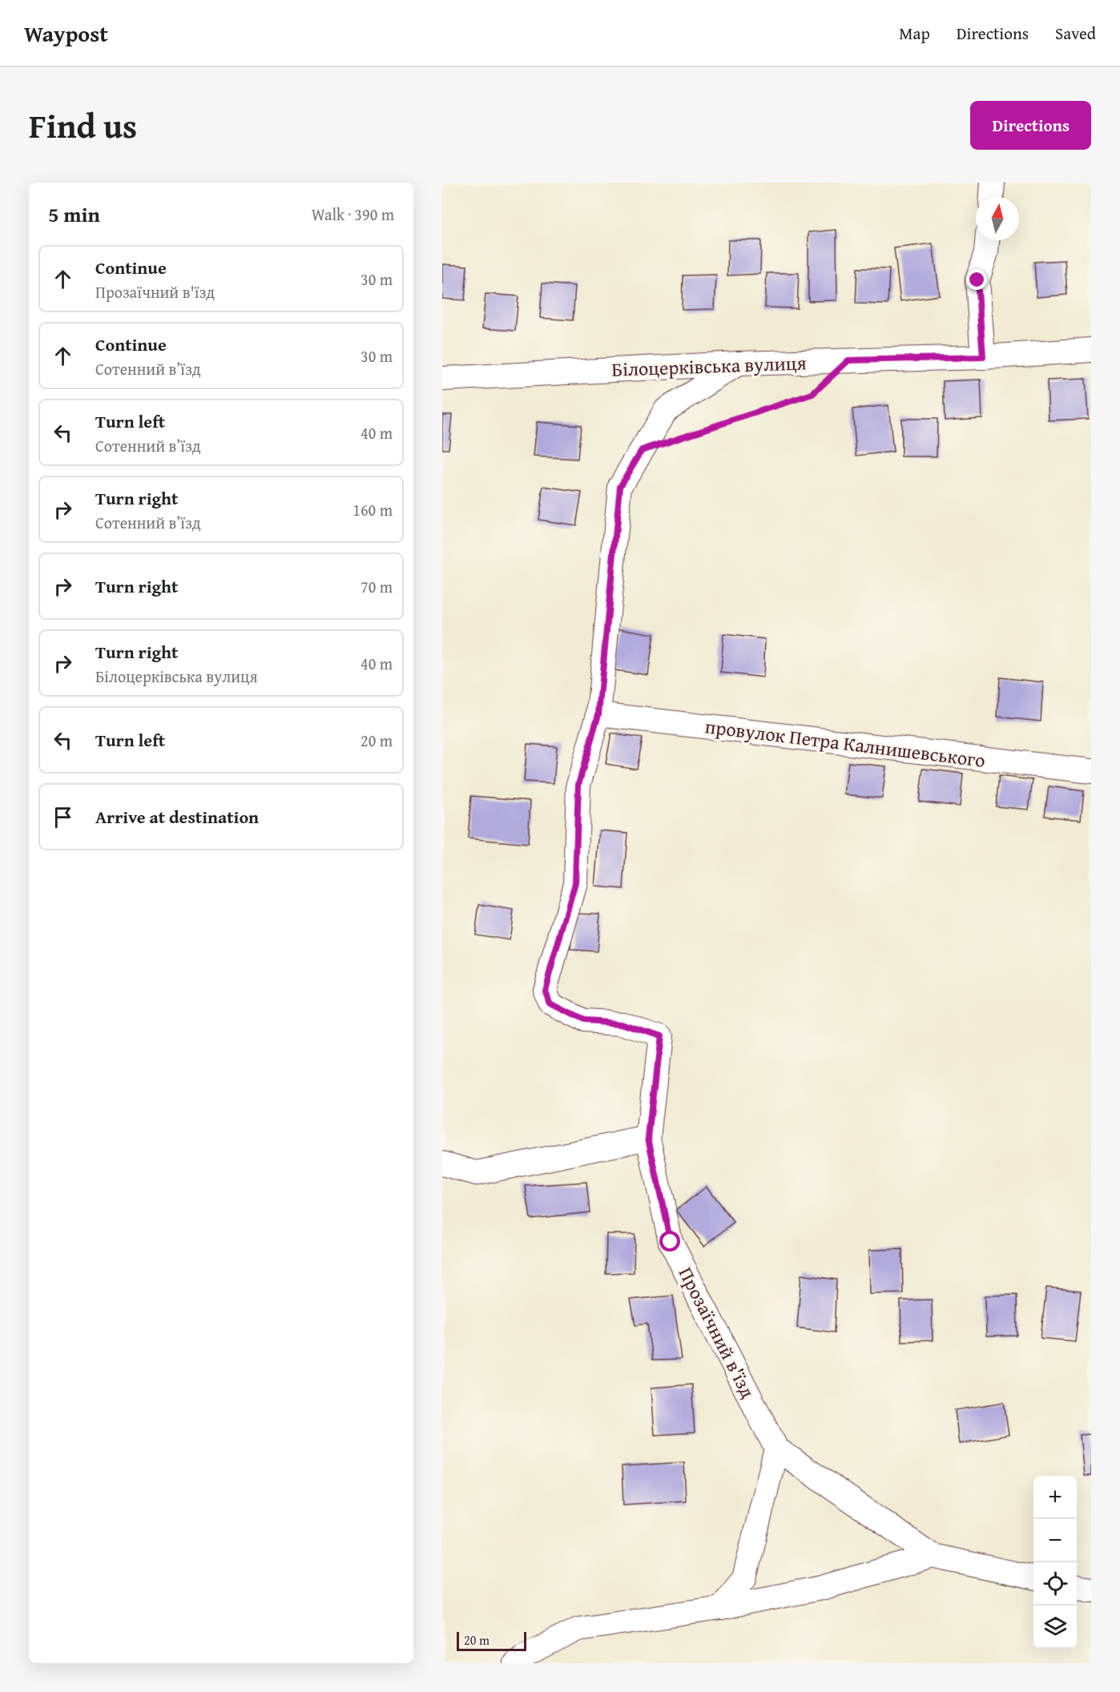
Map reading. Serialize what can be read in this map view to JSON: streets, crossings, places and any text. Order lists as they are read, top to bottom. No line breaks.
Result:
{"streets":{"street":["Білоцерківська вулиця","провулок Петра Калнишевського","Прозаїчний в'їзд"]},"crossings":[["провулок Петра Калнишевського","Прозаїчний в'їзд"]],"scale_bar":"20 m","north":"top","page":{"header":"Waypost","nav":["Map","Directions","Saved"],"title":"Find us","buttons":"Directions","heading":["5 min","Walk · 390 m"],"list":[["Continue","Прозаїчний в'їзд","30 m"],["Continue","Сотенний в’їзд","30 m"],["Turn left","Сотенний в’їзд","40 m"],["Turn right","Сотенний в’їзд","160 m"],["Turn right","70 m"],["Turn right","Білоцерківська вулиця","40 m"],["Turn left","20 m"],"Arrive at destination"],"map_buttons":["+","−"],"scale":"20 m"}}
